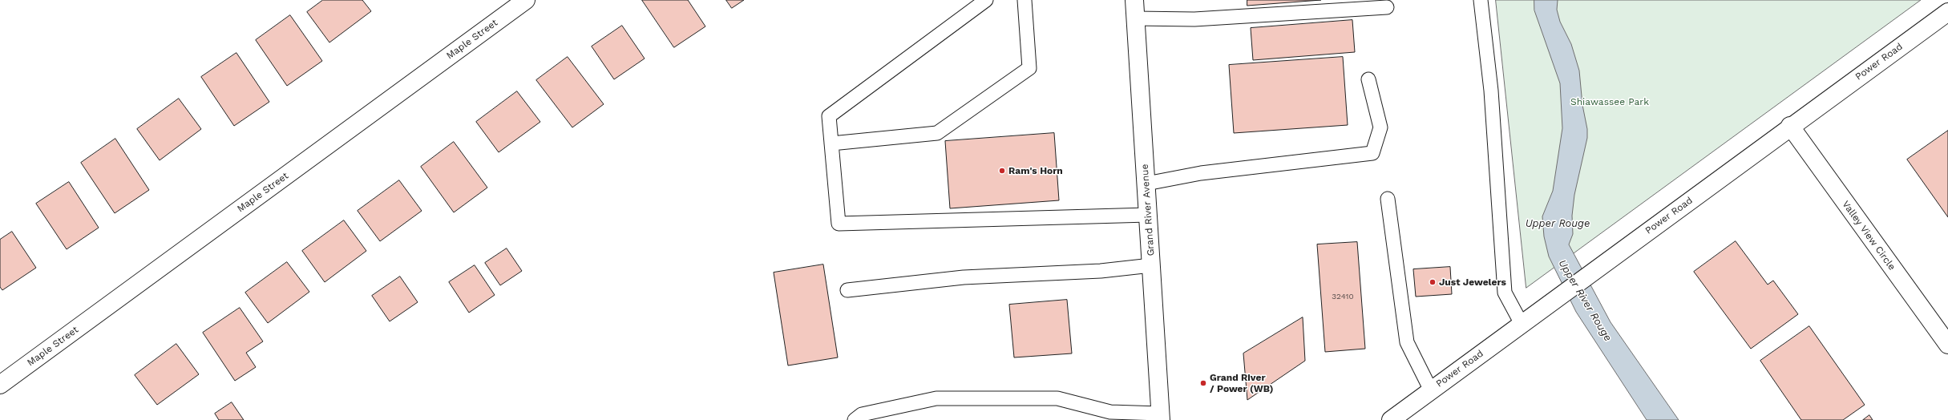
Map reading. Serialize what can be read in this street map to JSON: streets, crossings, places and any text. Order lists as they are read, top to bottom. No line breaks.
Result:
{"streets":{"street":["Maple Street","Power Road","Grand River Avenue","Valley View Circle"]},"crossings":[["Power Road","Valley View Circle"]],"water":["Upper Rouge","Upper River Rouge"],"parks":["Shiawassee Park"],"places":["Ram's Horn","Just Jewelers","Grand River / Power (WB)"],"house_numbers":["32410"]}
